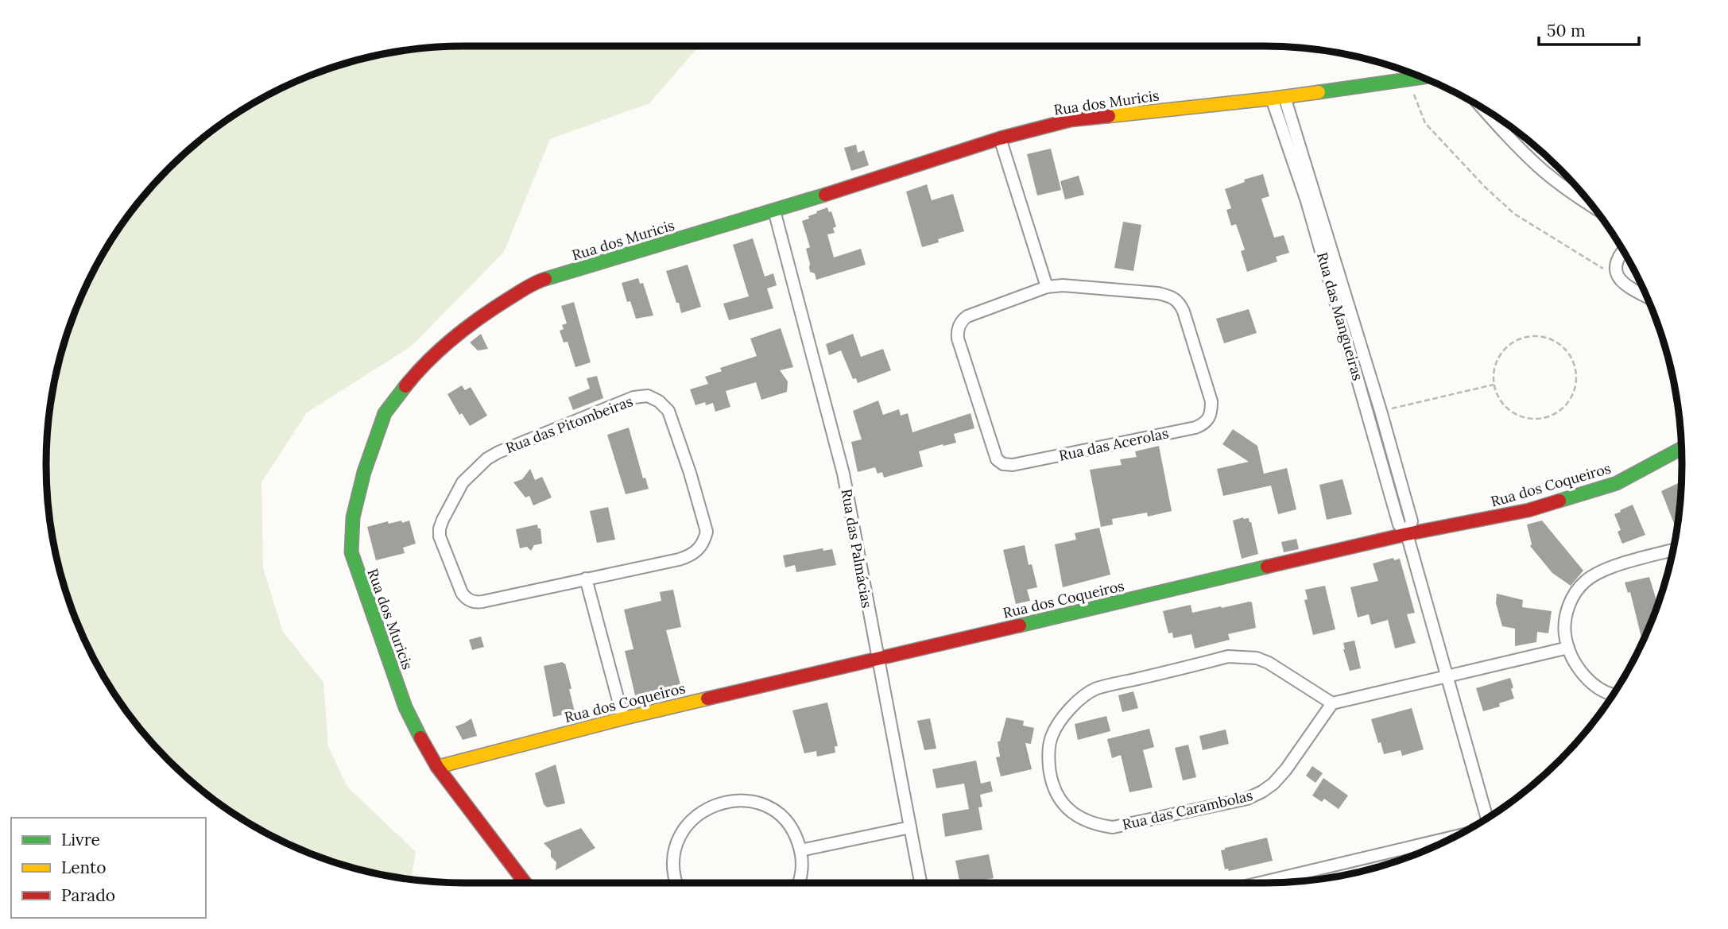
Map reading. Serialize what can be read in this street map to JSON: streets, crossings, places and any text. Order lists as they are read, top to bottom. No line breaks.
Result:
{"streets":{"street":["Rua dos Muricis","Rua das Mangueiras","Rua das Pitombeiras","Rua das Acerolas","Rua dos Coqueiros","Rua das Palmácias","Rua das Carambolas"]},"crossings":[["Rua dos Muricis","Rua das Mangueiras"],["Rua dos Muricis","Rua dos Coqueiros"],["Rua dos Muricis","Rua das Palmácias"],["Rua das Mangueiras","Rua dos Coqueiros"],["Rua dos Coqueiros","Rua das Palmácias"]],"legend":["Livre","Lento","Parado"],"scale_bar":"50 m"}
